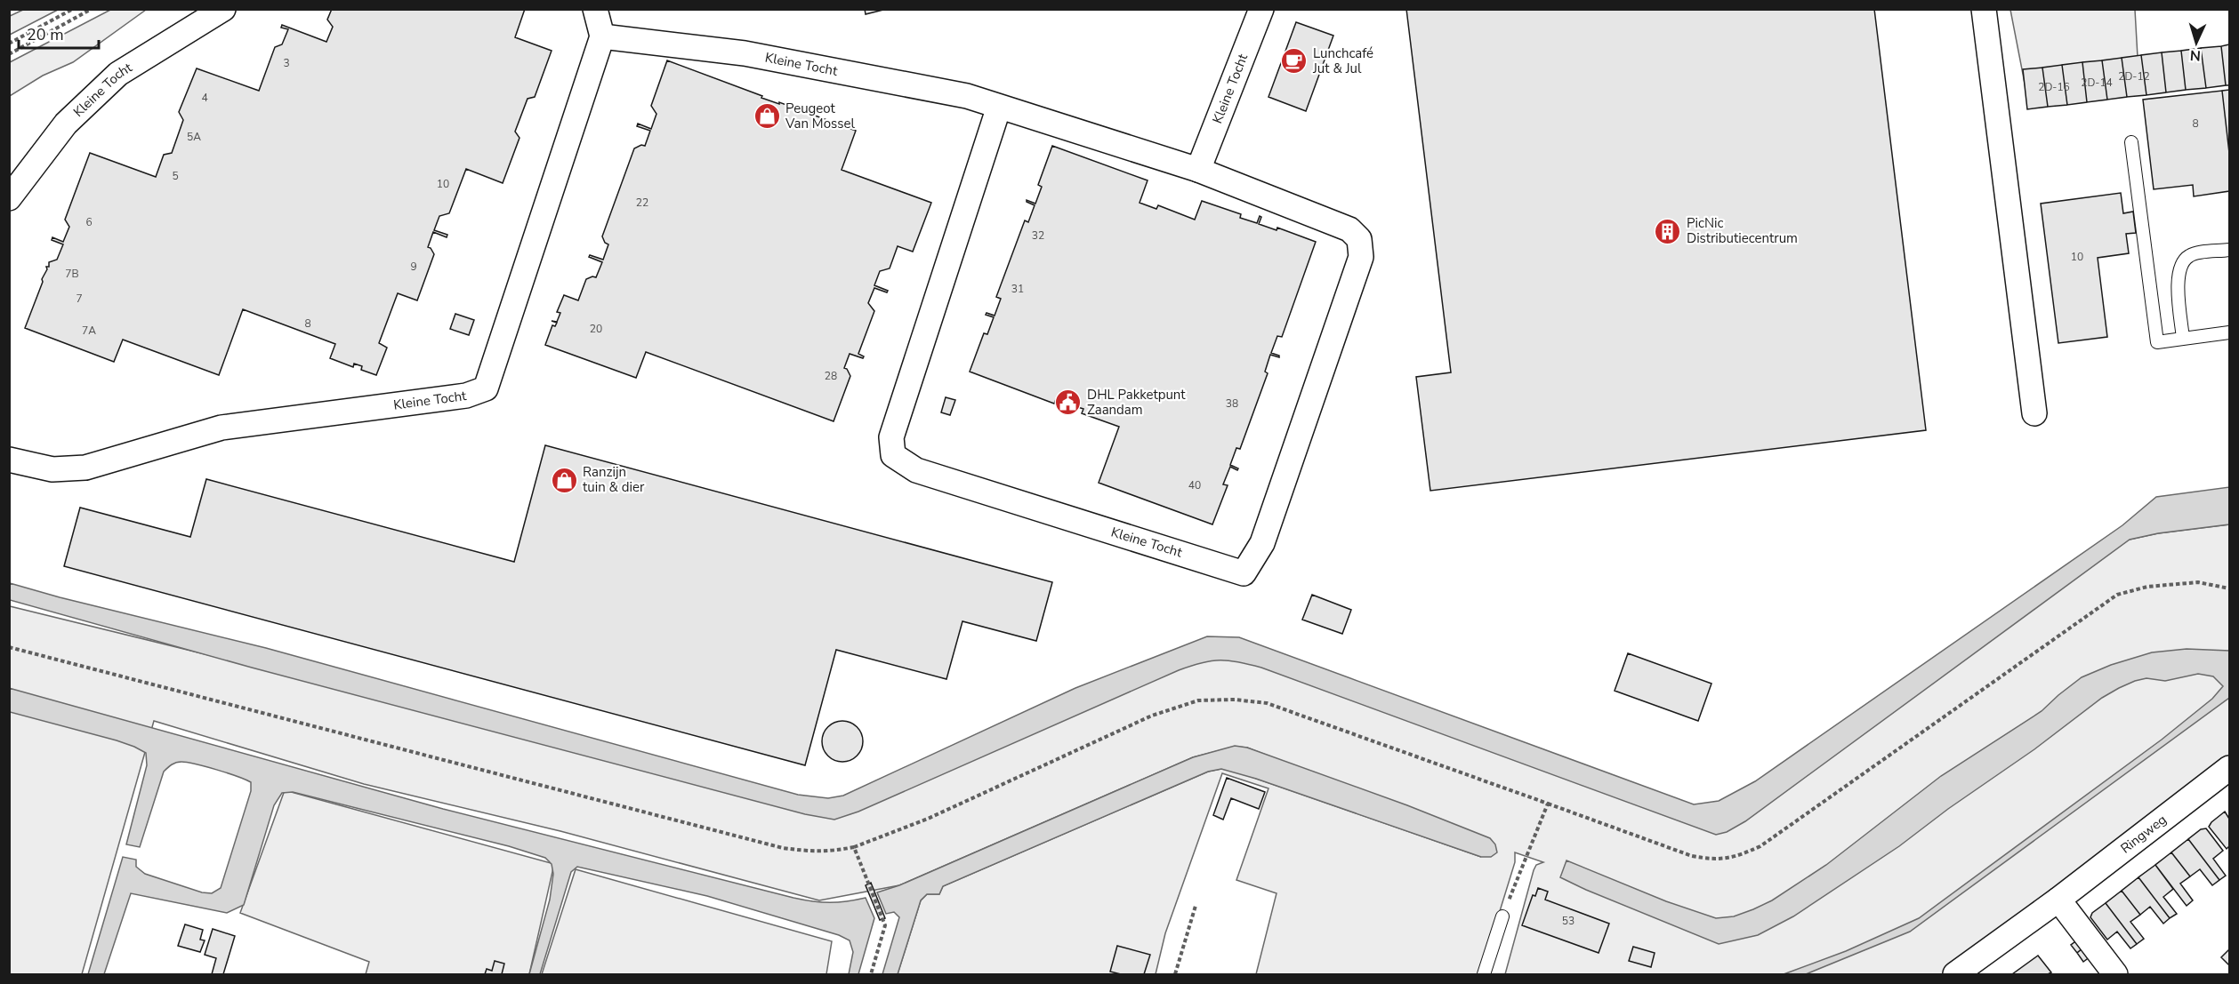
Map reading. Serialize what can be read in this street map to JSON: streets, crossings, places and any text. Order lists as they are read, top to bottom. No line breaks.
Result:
{"streets":{"street":["Kleine Tocht","Ringweg"]},"places":{"cafe":["Lunchcafé Jut & Jul"],"shop":["Peugeot Van Mossel","Ranzijn tuin & dier"],"building":["PicNic Distributiecentrum"],"public building":["DHL Pakketpunt Zaandam"]},"house_numbers":["3","2D-12","2D-14","2D-16","4","8","5A","5","10","22","6","32","10","9","7B","31","7","8","20","7A","28","38","40","53"],"scale_bar":"20 m","north":"bottom"}
